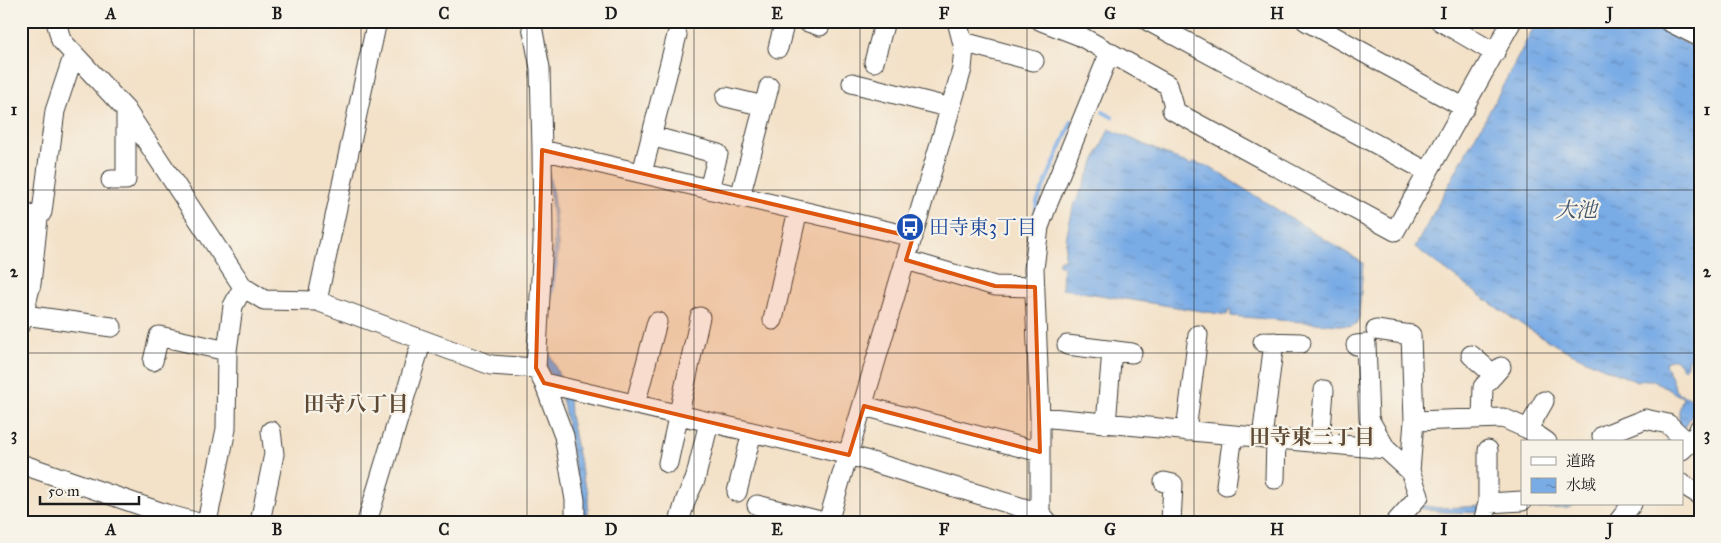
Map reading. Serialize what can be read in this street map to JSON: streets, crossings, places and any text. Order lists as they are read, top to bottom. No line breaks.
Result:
{"districts":["田寺八丁目","田寺東三丁目"],"water":["大池"],"places":{"bus stop":["田寺東3丁目"]},"legend":["道路","水域"],"scale_bar":"50 m","grid":{"columns":["A","B","C","D","E","F","G","H","I","J"],"rows":["1","2","3"]}}
